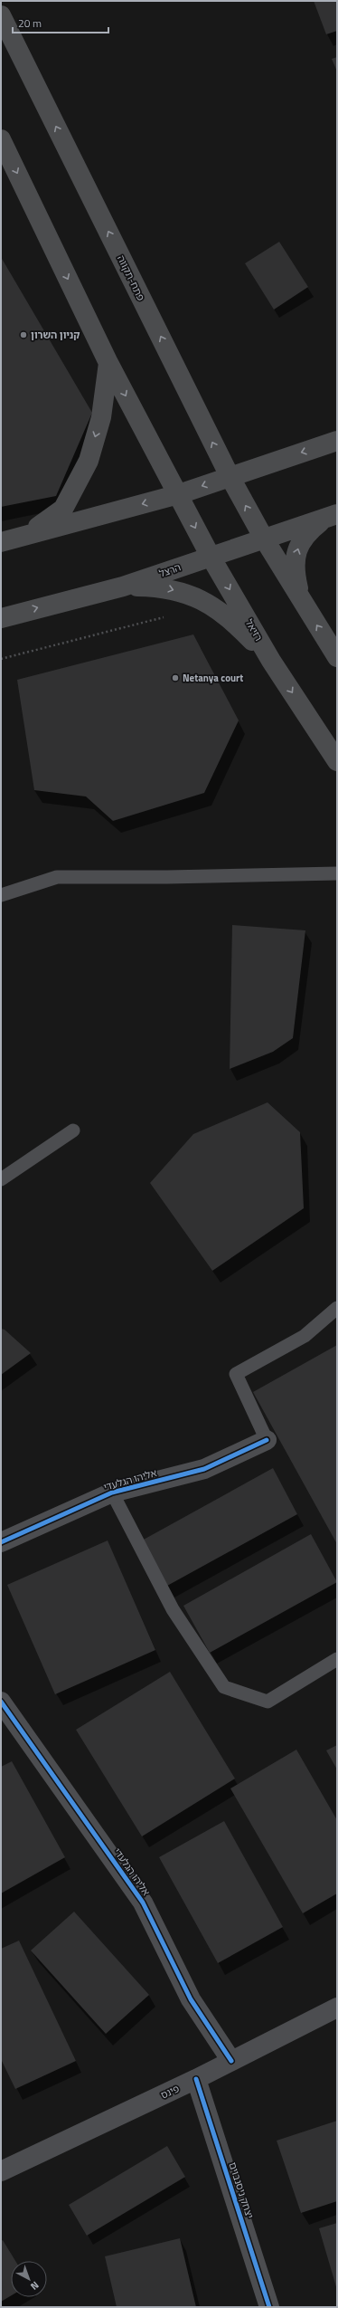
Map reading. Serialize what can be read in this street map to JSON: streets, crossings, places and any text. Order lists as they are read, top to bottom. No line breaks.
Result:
{"streets":{"main road":["פתח-תקווה","הרצל","רזיאל"],"street":["אליהו הגלעדי","פינס","יצחק ניסנבוים"]},"crossings":[["פתח-תקווה","הרצל"],["הרצל","רזיאל"],["אליהו הגלעדי","פינס"],["פינס","יצחק ניסנבוים"]],"places":["קניון השרון","Netanya court"],"scale_bar":"20 m","north":"bottom right"}
